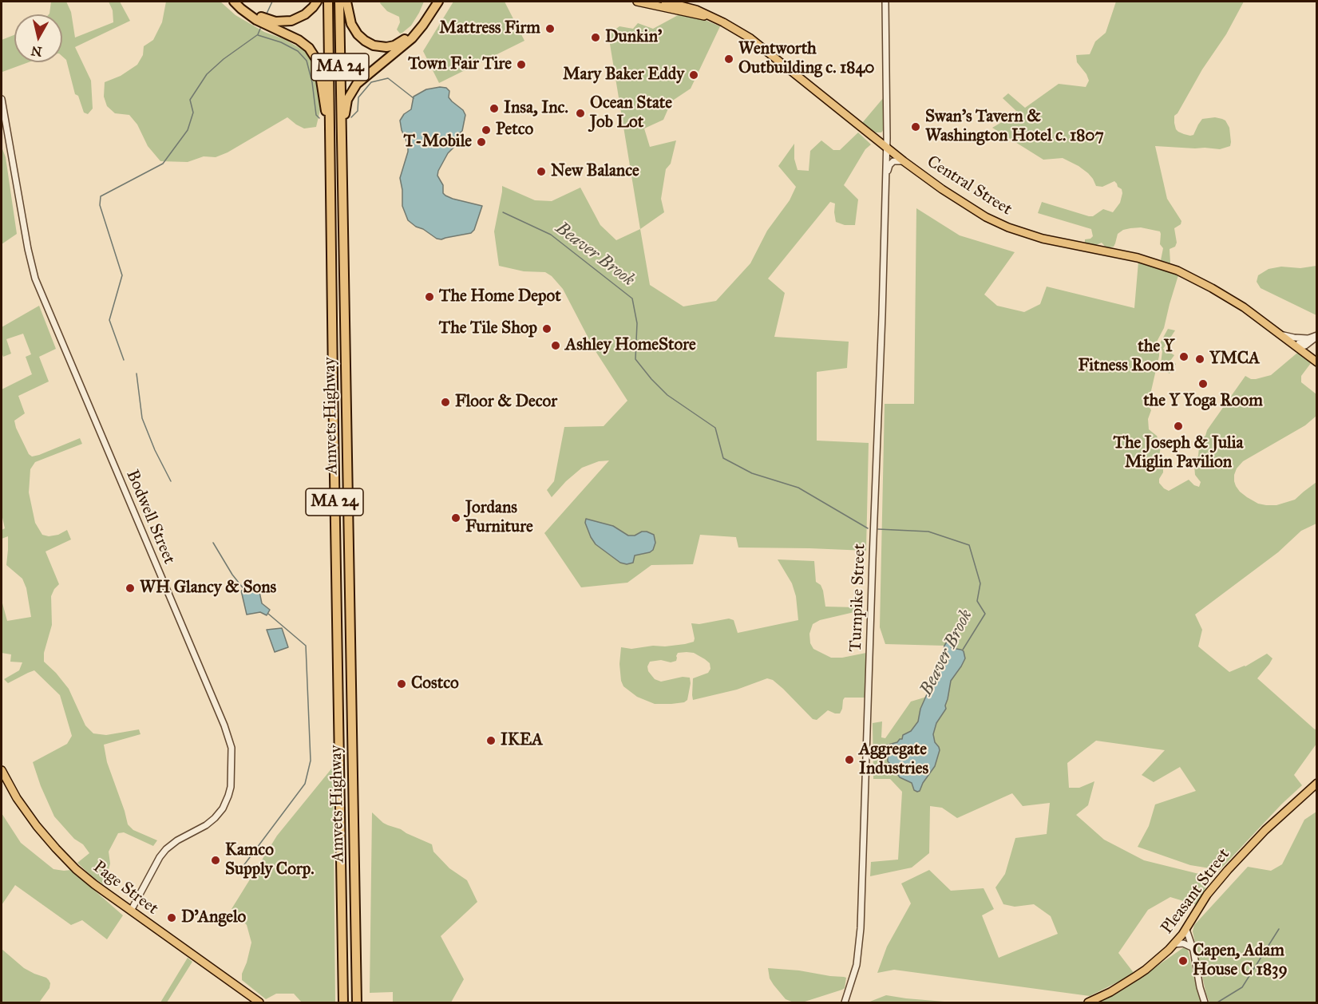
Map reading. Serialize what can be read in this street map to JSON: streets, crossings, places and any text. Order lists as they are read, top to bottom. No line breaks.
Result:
{"streets":{"highway":["MA 24","Amvets Highway"],"main road":["Central Street","Page Street","Pleasant Street"],"street":["Bodwell Street","Turnpike Street"]},"crossings":[["Central Street","Turnpike Street"],["Bodwell Street","Page Street"]],"water":["Beaver Brook"],"places":["Mattress Firm","Dunkin'","Wentworth Outbuilding c. 1840","Town Fair Tire","Mary Baker Eddy","Insa, Inc.","Ocean State Job Lot","Swan's Tavern & Washington Hotel c. 1807","Petco","T-Mobile","New Balance","The Home Depot","The Tile Shop","Ashley HomeStore","the Y Fitness Room","YMCA","the Y Yoga Room","Floor & Decor","The Joseph & Julia Miglin Pavilion","Jordans Furniture","WH Glancy & Sons","Costco","IKEA","Aggregate Industries","Kamco Supply Corp.","D'Angelo","Capen, Adam House C 1839"],"north":"bottom"}
